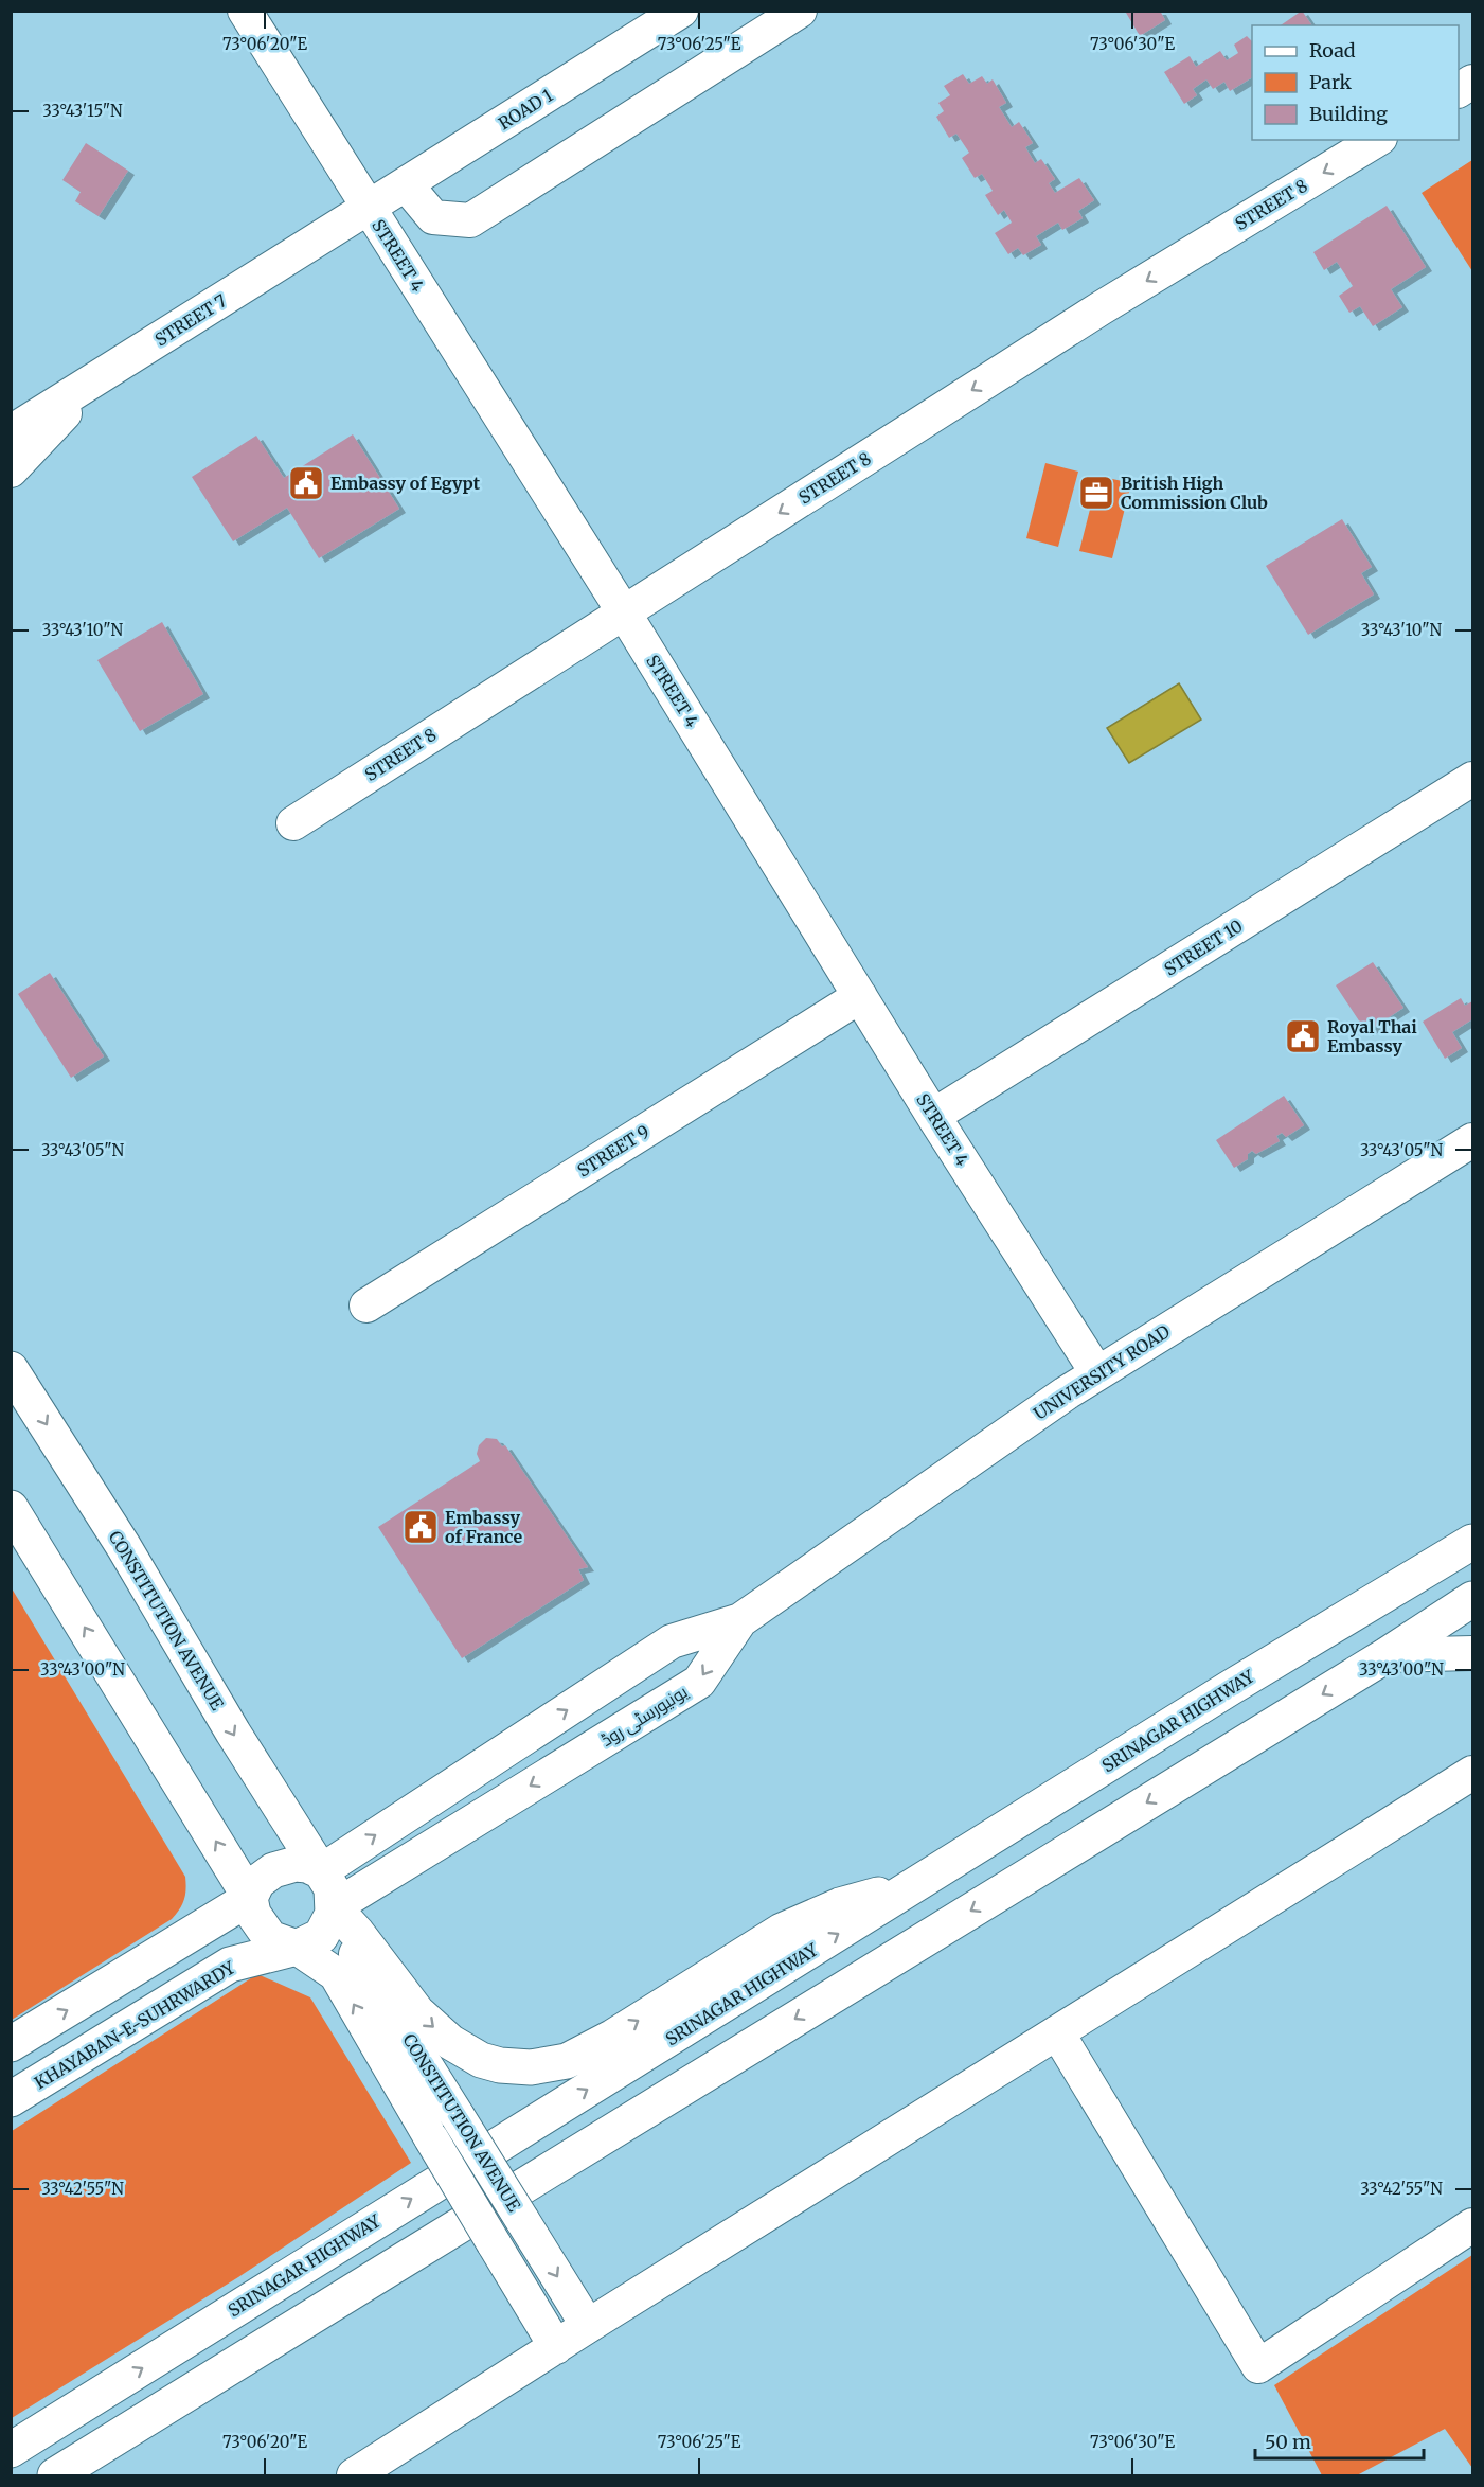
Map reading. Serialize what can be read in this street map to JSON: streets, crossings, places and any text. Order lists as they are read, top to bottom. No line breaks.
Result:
{"streets":{"main road":["CONSTITUTION AVENUE","SRINAGAR HIGHWAY","KHAYABAN-E-SUHRWARDY"],"street":["ROAD 1","STREET 8","STREET 4","STREET 7","STREET 10","STREET 9","UNIVERSITY ROAD","یونیورسٹی روڈ"]},"crossings":[["ROAD 1","STREET 4"],["ROAD 1","STREET 7"],["STREET 8","STREET 4"],["STREET 4","STREET 7"],["STREET 4","STREET 10"],["STREET 4","STREET 9"],["STREET 4","UNIVERSITY ROAD"],["UNIVERSITY ROAD","یونیورسٹی روڈ"],["CONSTITUTION AVENUE","یونیورسٹی روڈ"],["CONSTITUTION AVENUE","KHAYABAN-E-SUHRWARDY"],["یونیورسٹی روڈ","KHAYABAN-E-SUHRWARDY"]],"one_way":["STREET 8"],"places":{"public building":["Embassy of Egypt","Royal Thai Embassy","Embassy of France"],"office":["British High Commission Club"]},"legend":["Road","Park","Building"],"scale_bar":"50 m","coordinates":["73°06'20\"E","73°06'25\"E","73°06'30\"E","33°43'15\"N","33°43'10\"N","33°43'05\"N","33°43'00\"N","33°42'55\"N"]}
